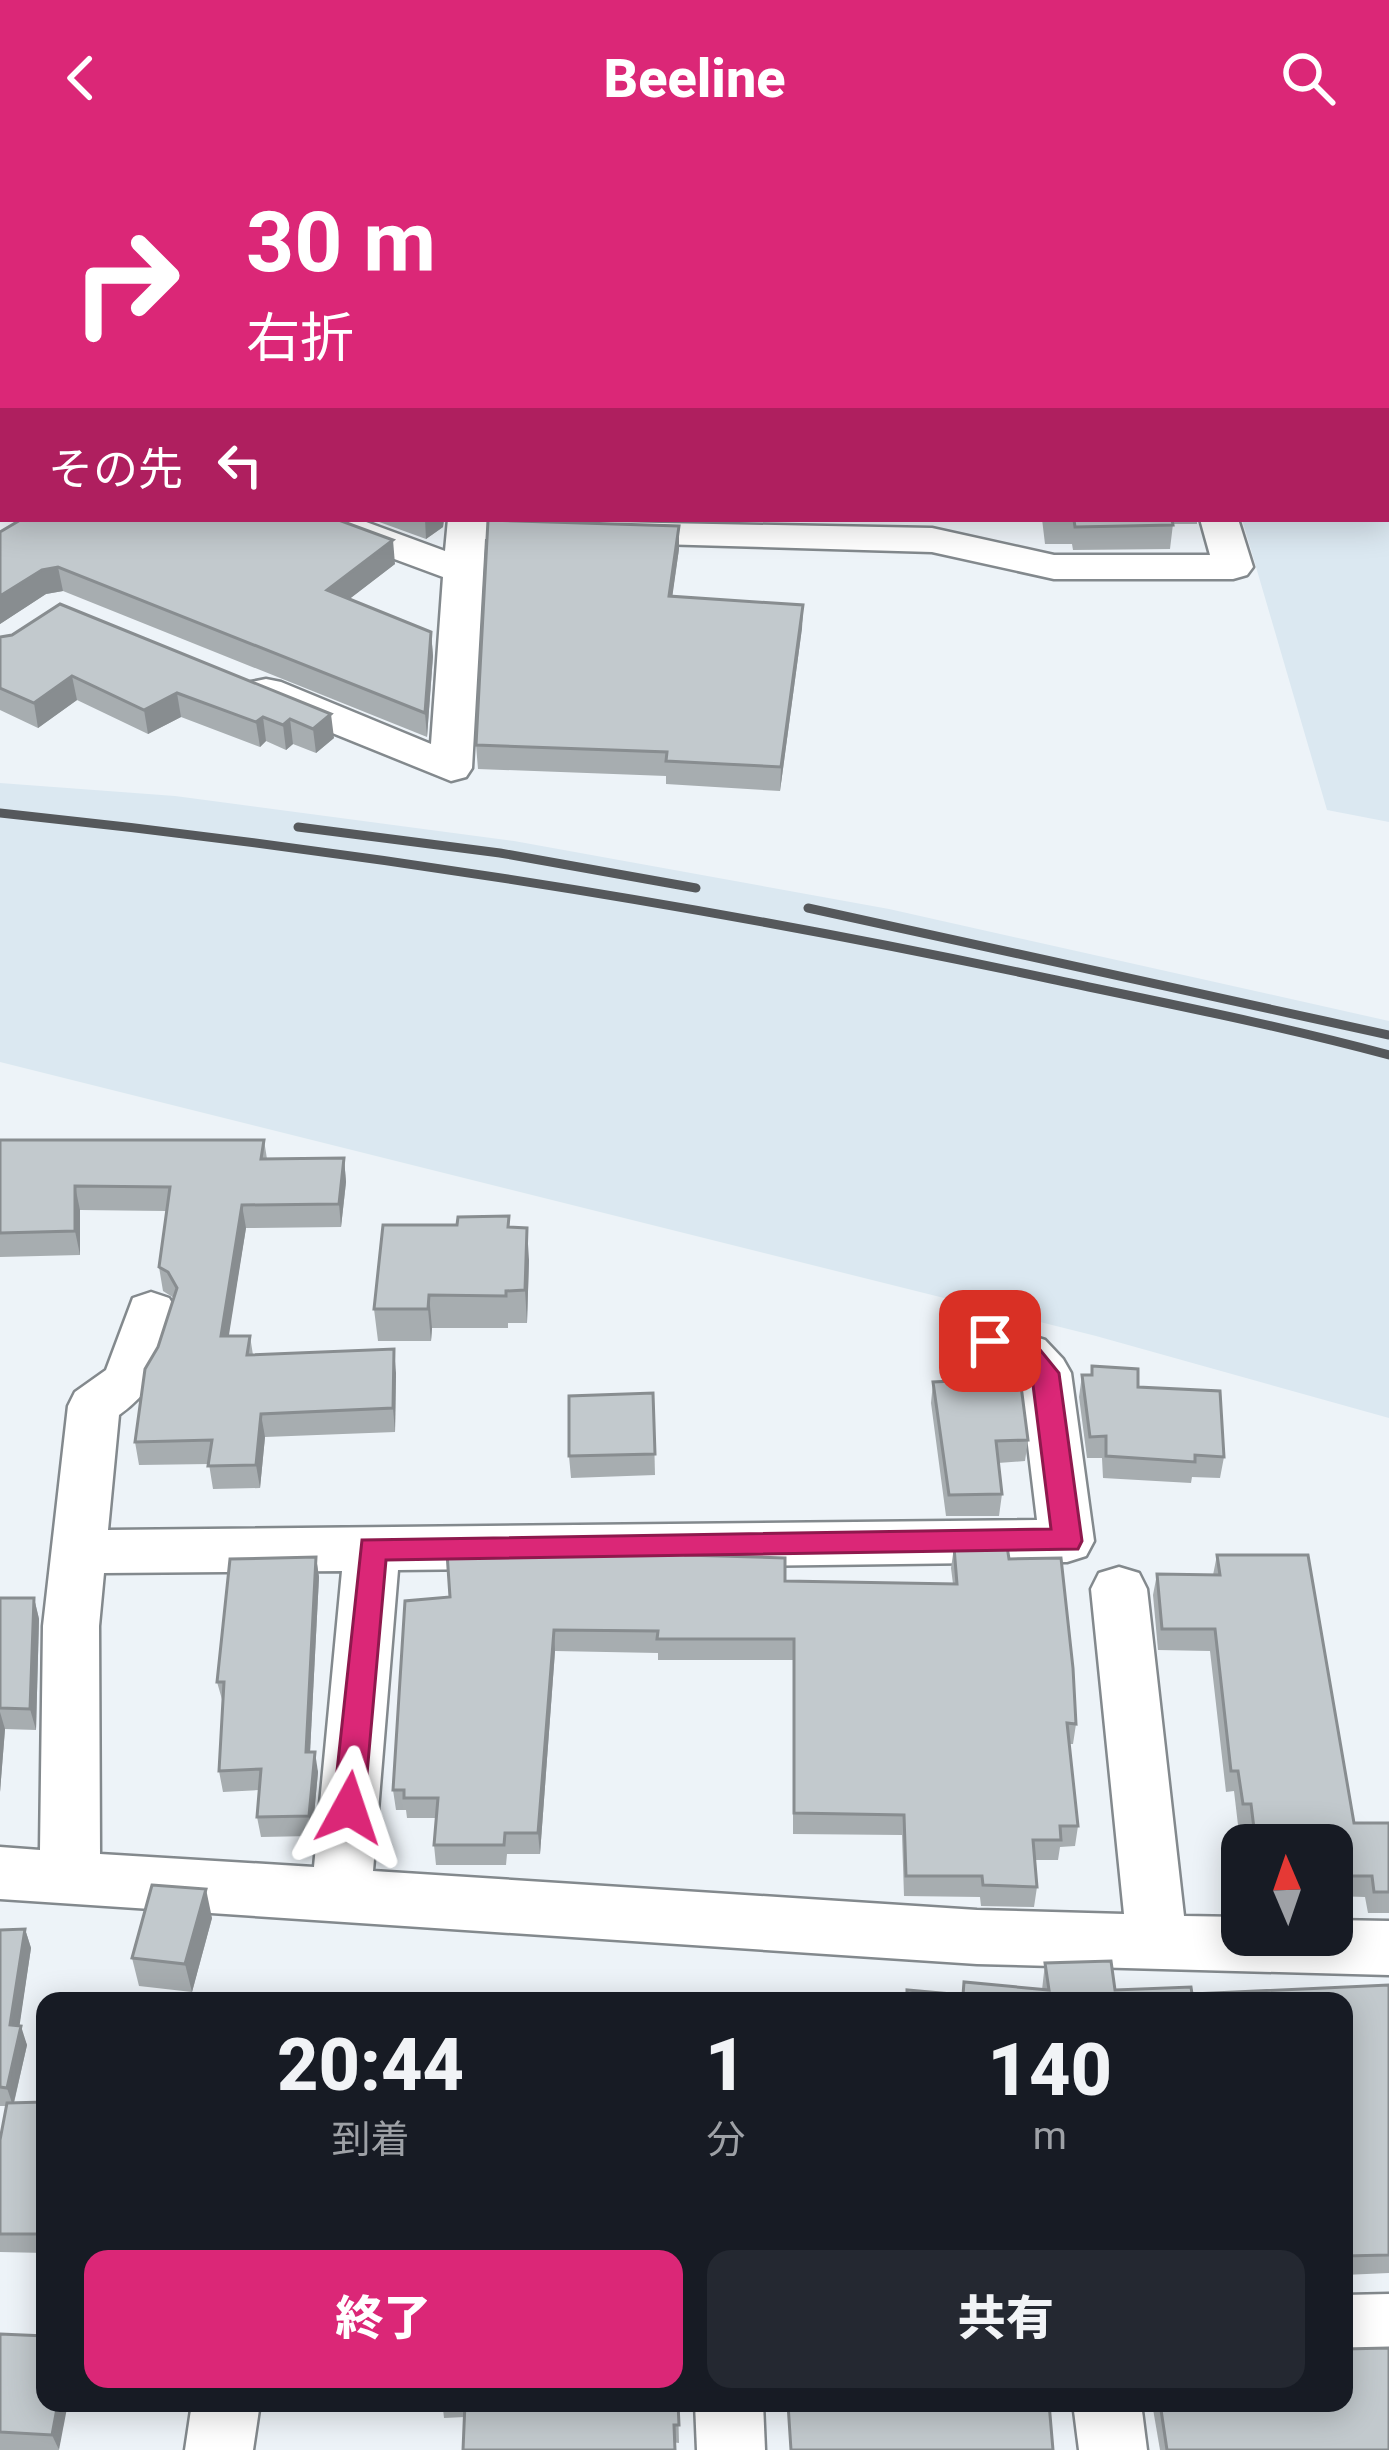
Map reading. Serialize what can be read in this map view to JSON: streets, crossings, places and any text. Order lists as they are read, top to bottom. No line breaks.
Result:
{"north":"top","page":{"header":"Beeline","turn":["30 m","右折"],"then":"その先","eta":["20:44","到着","1","分","140","m"],"buttons":["終了","共有"]}}
